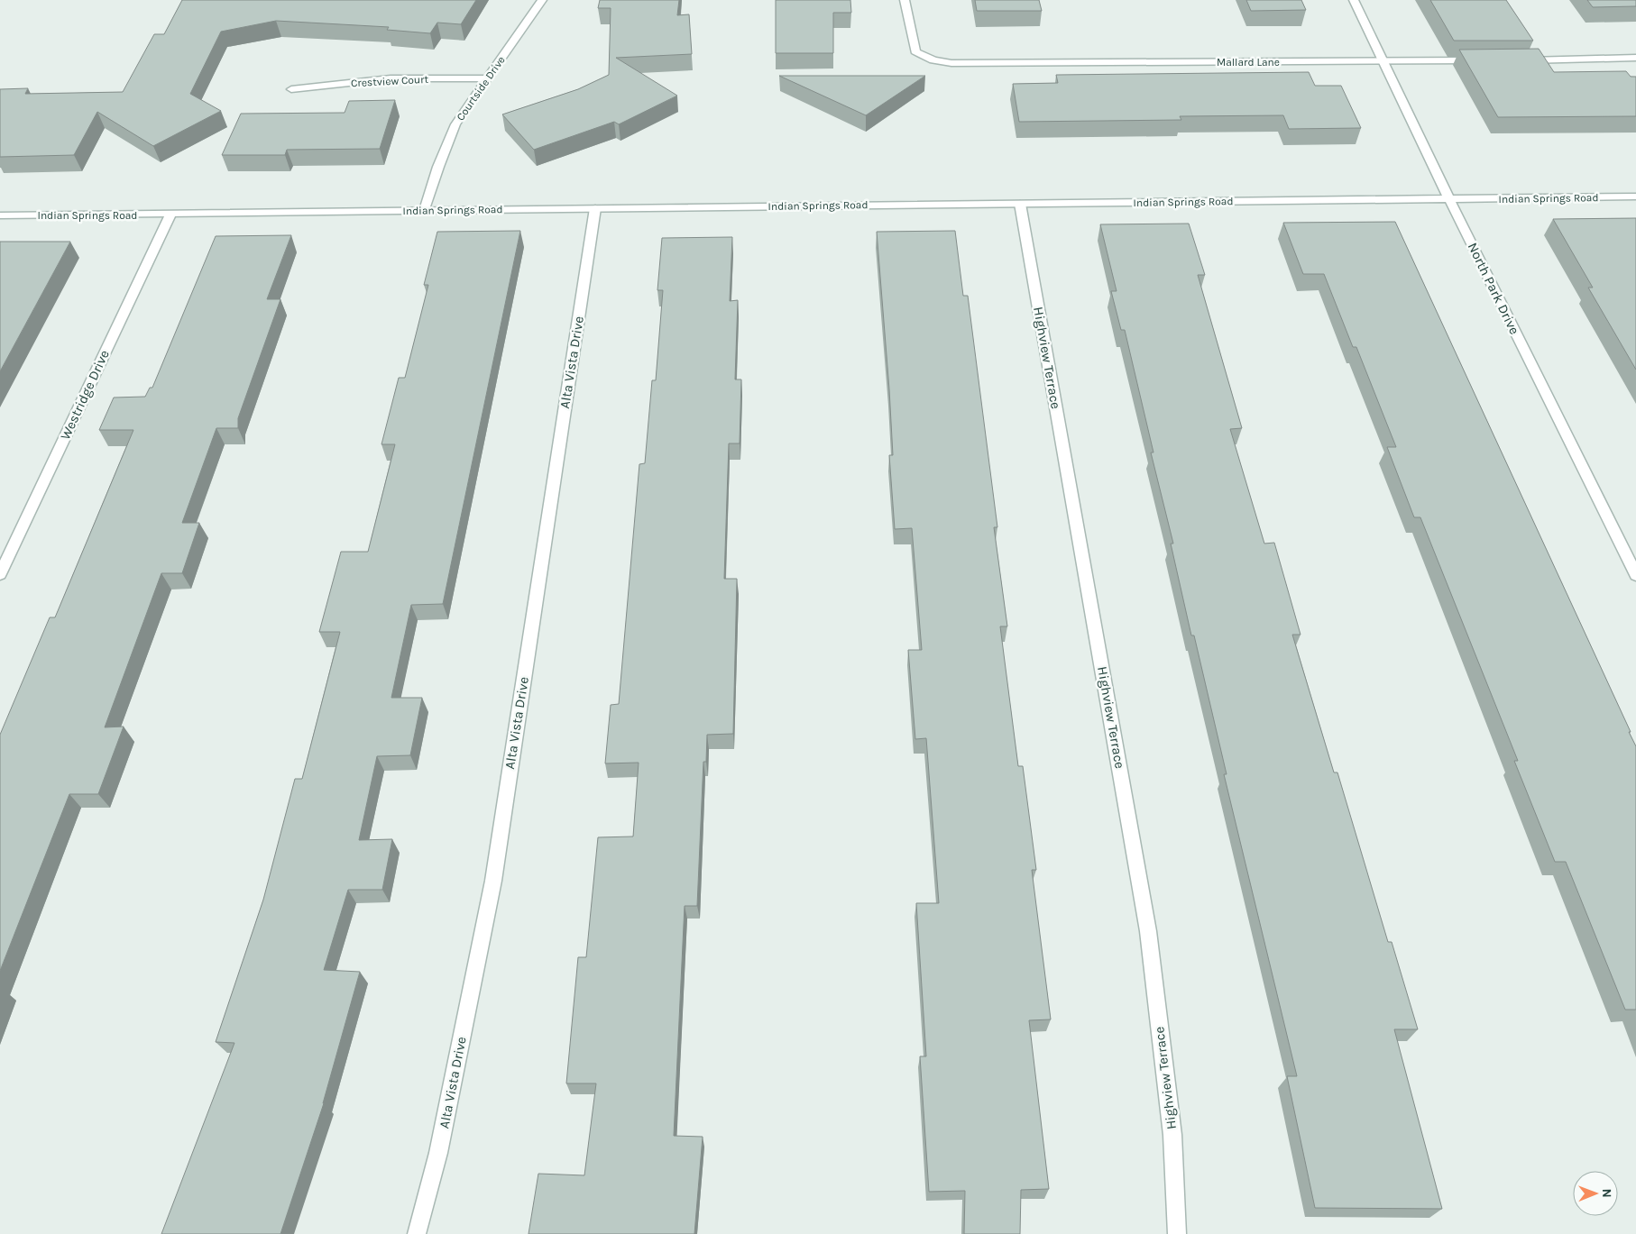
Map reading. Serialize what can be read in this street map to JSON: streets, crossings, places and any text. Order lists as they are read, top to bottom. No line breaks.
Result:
{"streets":{"street":["Mallard Lane","Crestview Court","Courtside Drive","Indian Springs Road","North Park Drive","Highview Terrace","Alta Vista Drive","Westridge Drive"]},"crossings":[["Mallard Lane","North Park Drive"],["Crestview Court","Courtside Drive"],["Courtside Drive","Indian Springs Road"],["Indian Springs Road","North Park Drive"],["Indian Springs Road","Highview Terrace"],["Indian Springs Road","Alta Vista Drive"],["Indian Springs Road","Westridge Drive"]],"north":"right"}
